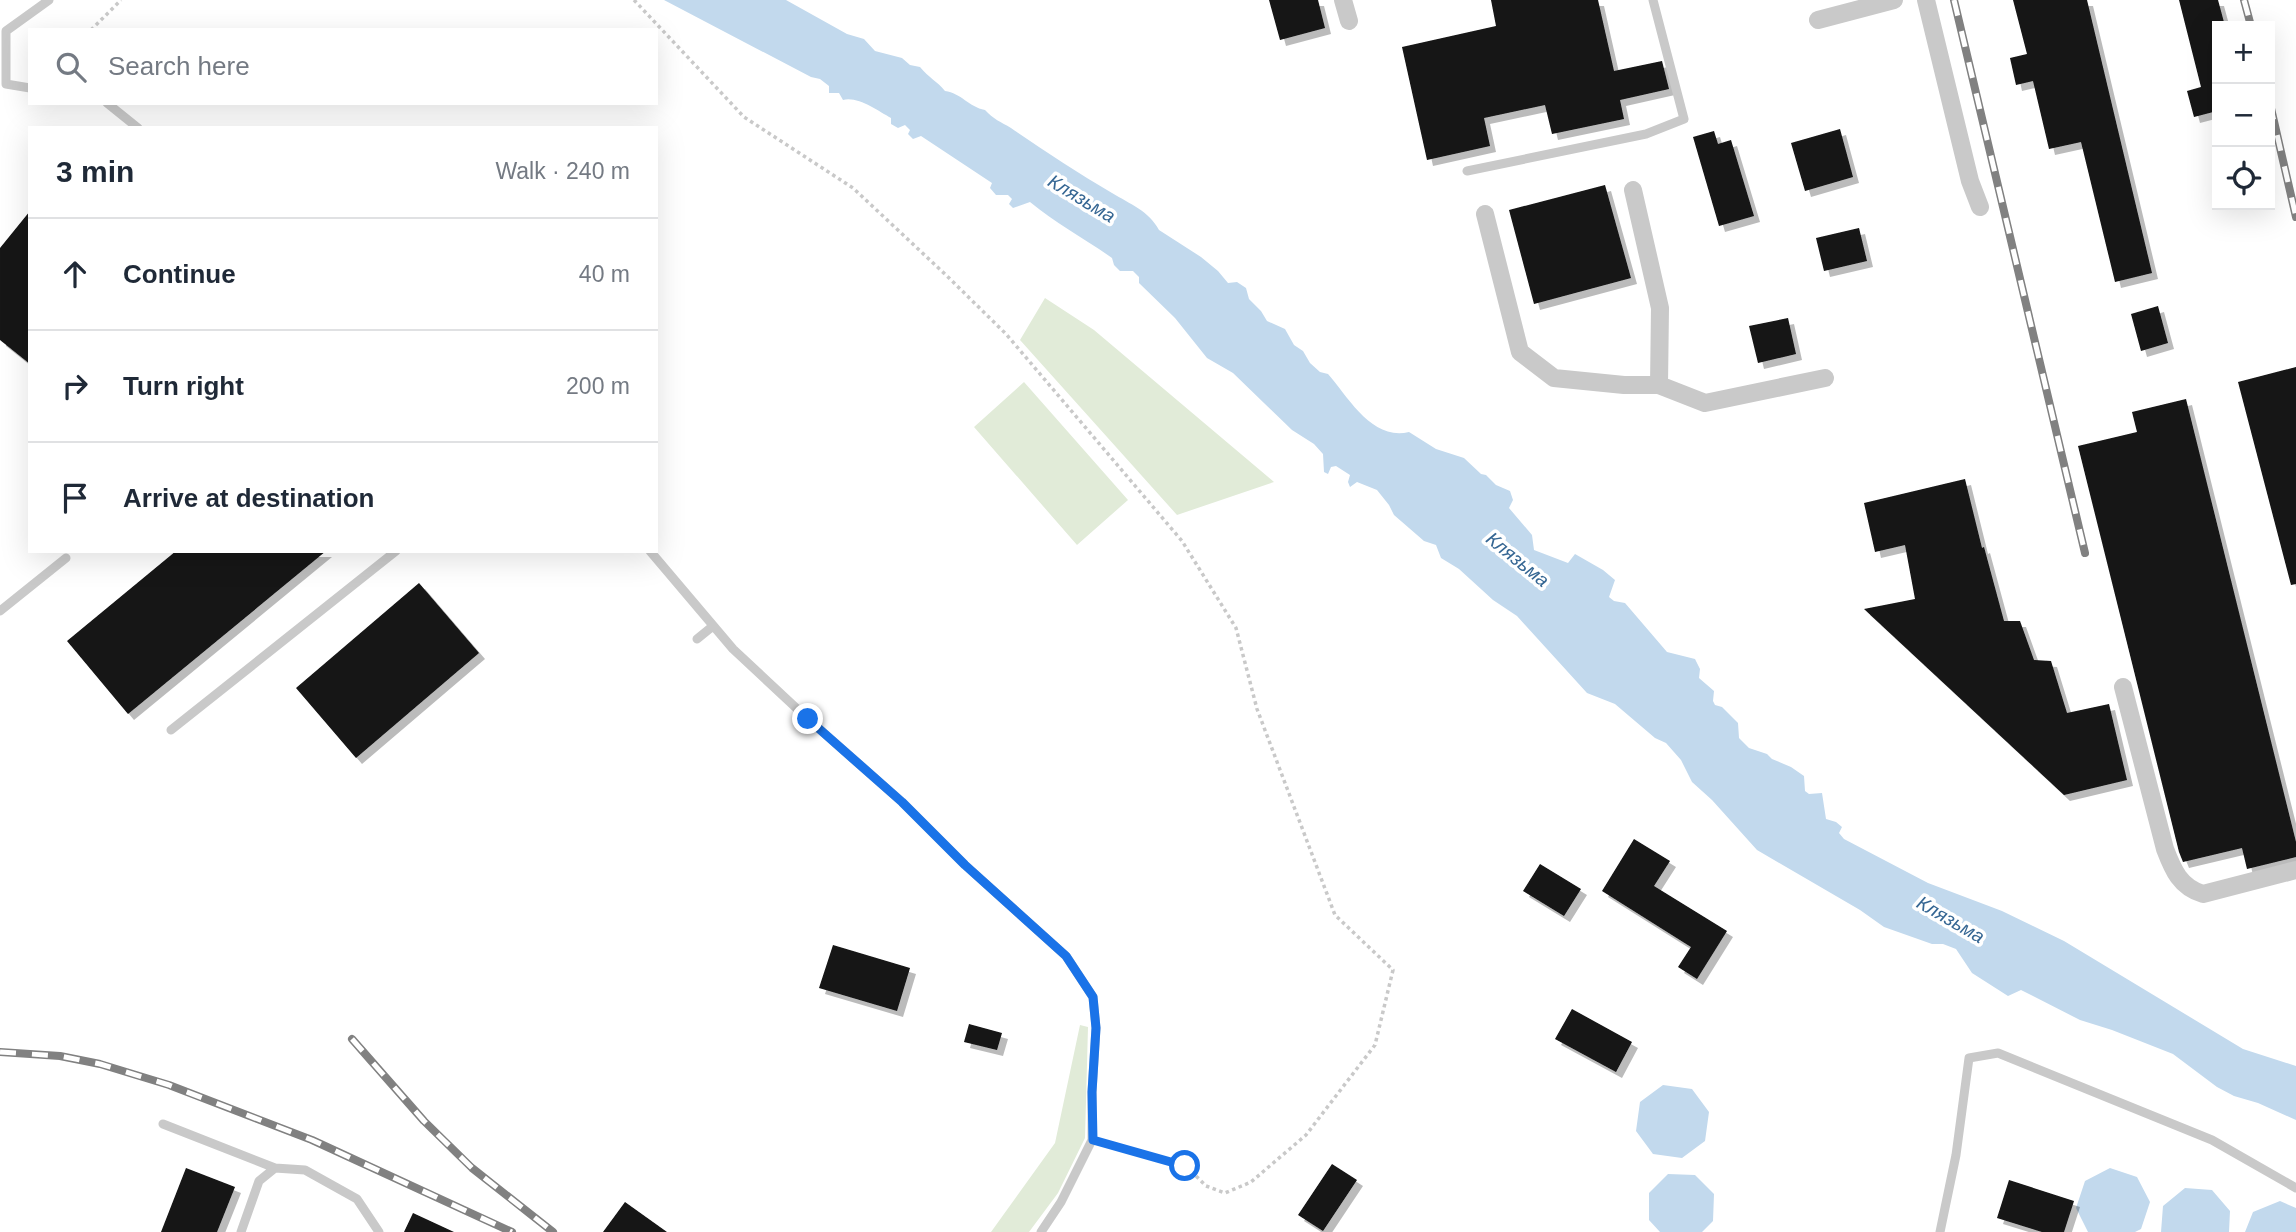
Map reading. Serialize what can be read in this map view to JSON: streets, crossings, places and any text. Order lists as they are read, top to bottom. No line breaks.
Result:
{"water":["Клязьма"],"page":{"map_buttons":["+","−"],"search":"Search here","heading":["3 min","Walk · 240 m"],"list":[["Continue","40 m"],["Turn right","200 m"],"Arrive at destination"]}}
